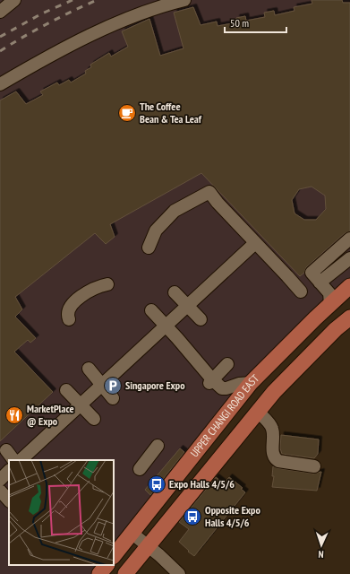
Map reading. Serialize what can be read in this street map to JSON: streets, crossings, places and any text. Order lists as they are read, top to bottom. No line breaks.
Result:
{"streets":{"main road":["UPPER CHANGI ROAD EAST"]},"places":{"cafe":["The Coffee Bean & Tea Leaf"],"parking":["Singapore Expo"],"restaurant":["MarketPlace @ Expo"],"bus stop":["Expo Halls 4/5/6","Opposite Expo Halls 4/5/6"]},"scale_bar":"50 m","north":"bottom"}
